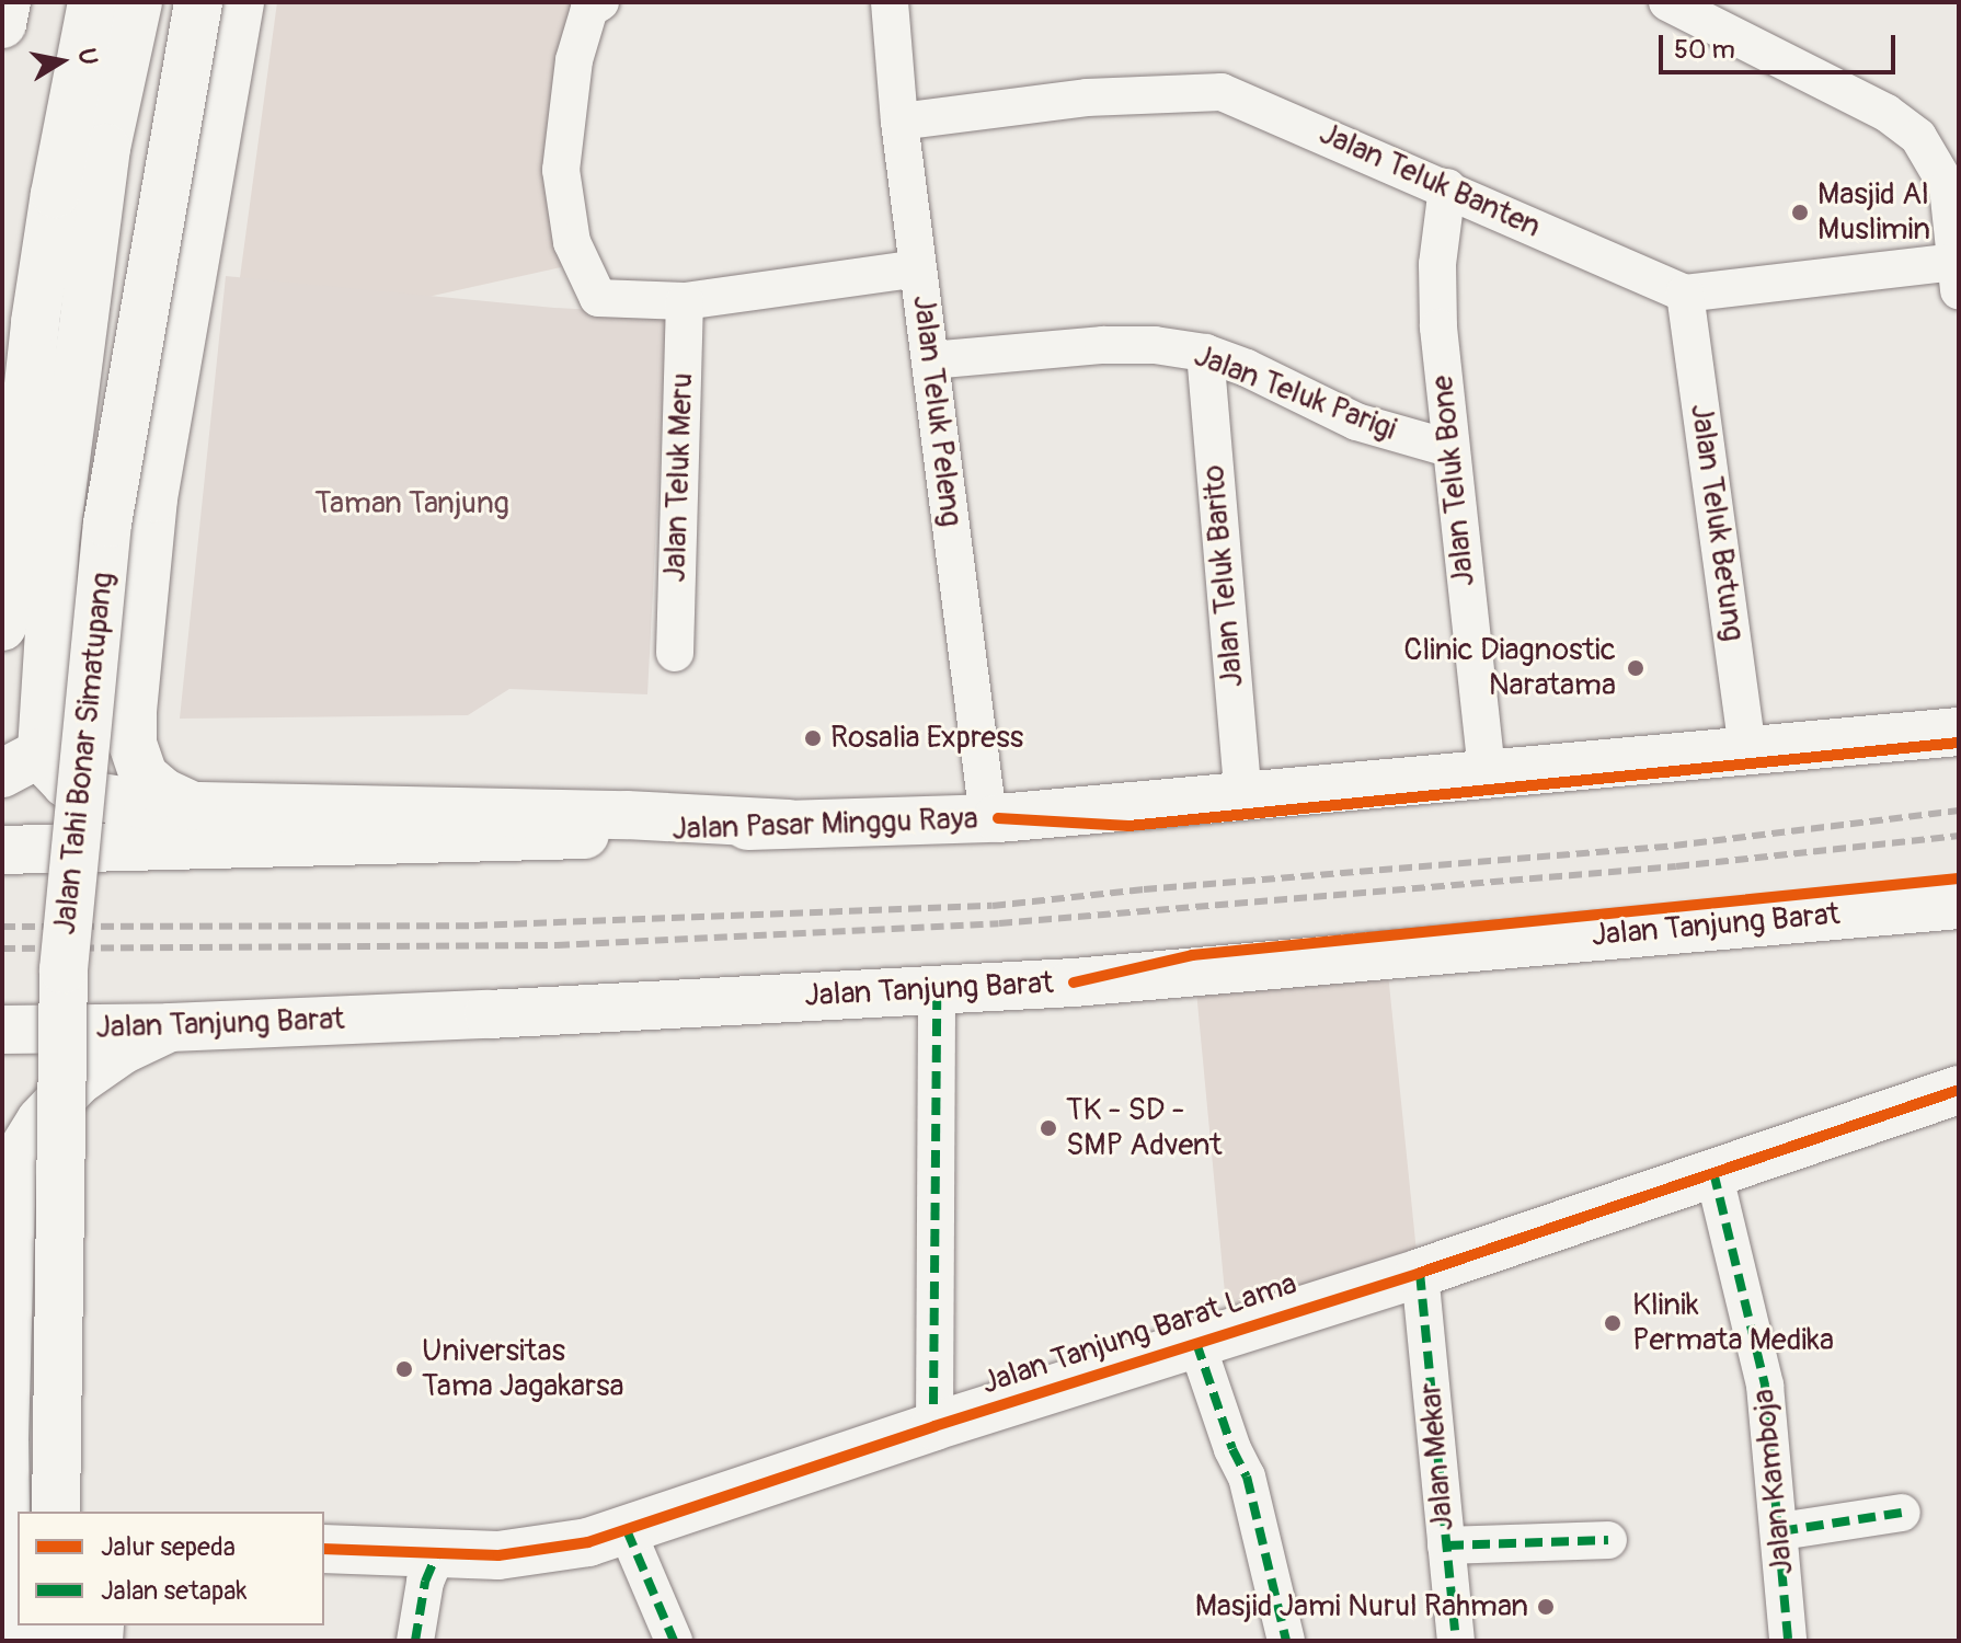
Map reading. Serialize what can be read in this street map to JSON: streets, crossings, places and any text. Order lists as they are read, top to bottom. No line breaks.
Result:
{"streets":{"main road":["Jalan Tahi Bonar Simatupang","Jalan Pasar Minggu Raya","Jalan Tanjung Barat","Jalan Tanjung Barat Lama"],"street":["Jalan Teluk Banten","Jalan Teluk Parigi","Jalan Teluk Peleng","Jalan Teluk Meru","Jalan Teluk Bone","Jalan Teluk Betung","Jalan Teluk Barito","Jalan Mekar","Jalan Kamboja"]},"crossings":[["Jalan Teluk Banten","Jalan Teluk Peleng"],["Jalan Teluk Banten","Jalan Teluk Bone"],["Jalan Teluk Banten","Jalan Teluk Betung"],["Jalan Teluk Parigi","Jalan Teluk Peleng"],["Jalan Teluk Parigi","Jalan Teluk Bone"],["Jalan Teluk Parigi","Jalan Teluk Barito"],["Jalan Teluk Peleng","Jalan Pasar Minggu Raya"],["Jalan Teluk Bone","Jalan Pasar Minggu Raya"],["Jalan Teluk Betung","Jalan Pasar Minggu Raya"],["Jalan Teluk Barito","Jalan Pasar Minggu Raya"],["Jalan Tanjung Barat Lama","Jalan Mekar"],["Jalan Tanjung Barat Lama","Jalan Kamboja"]],"parks":["Taman Tanjung"],"places":["Masjid Al Muslimin","Clinic Diagnostic Naratama","Rosalia Express","TK - SD - SMP Advent","Klinik Permata Medika","Universitas Tama Jagakarsa","Masjid Jami Nurul Rahman"],"legend":["Jalur sepeda","Jalan setapak"],"scale_bar":"50 m","north":"right"}
